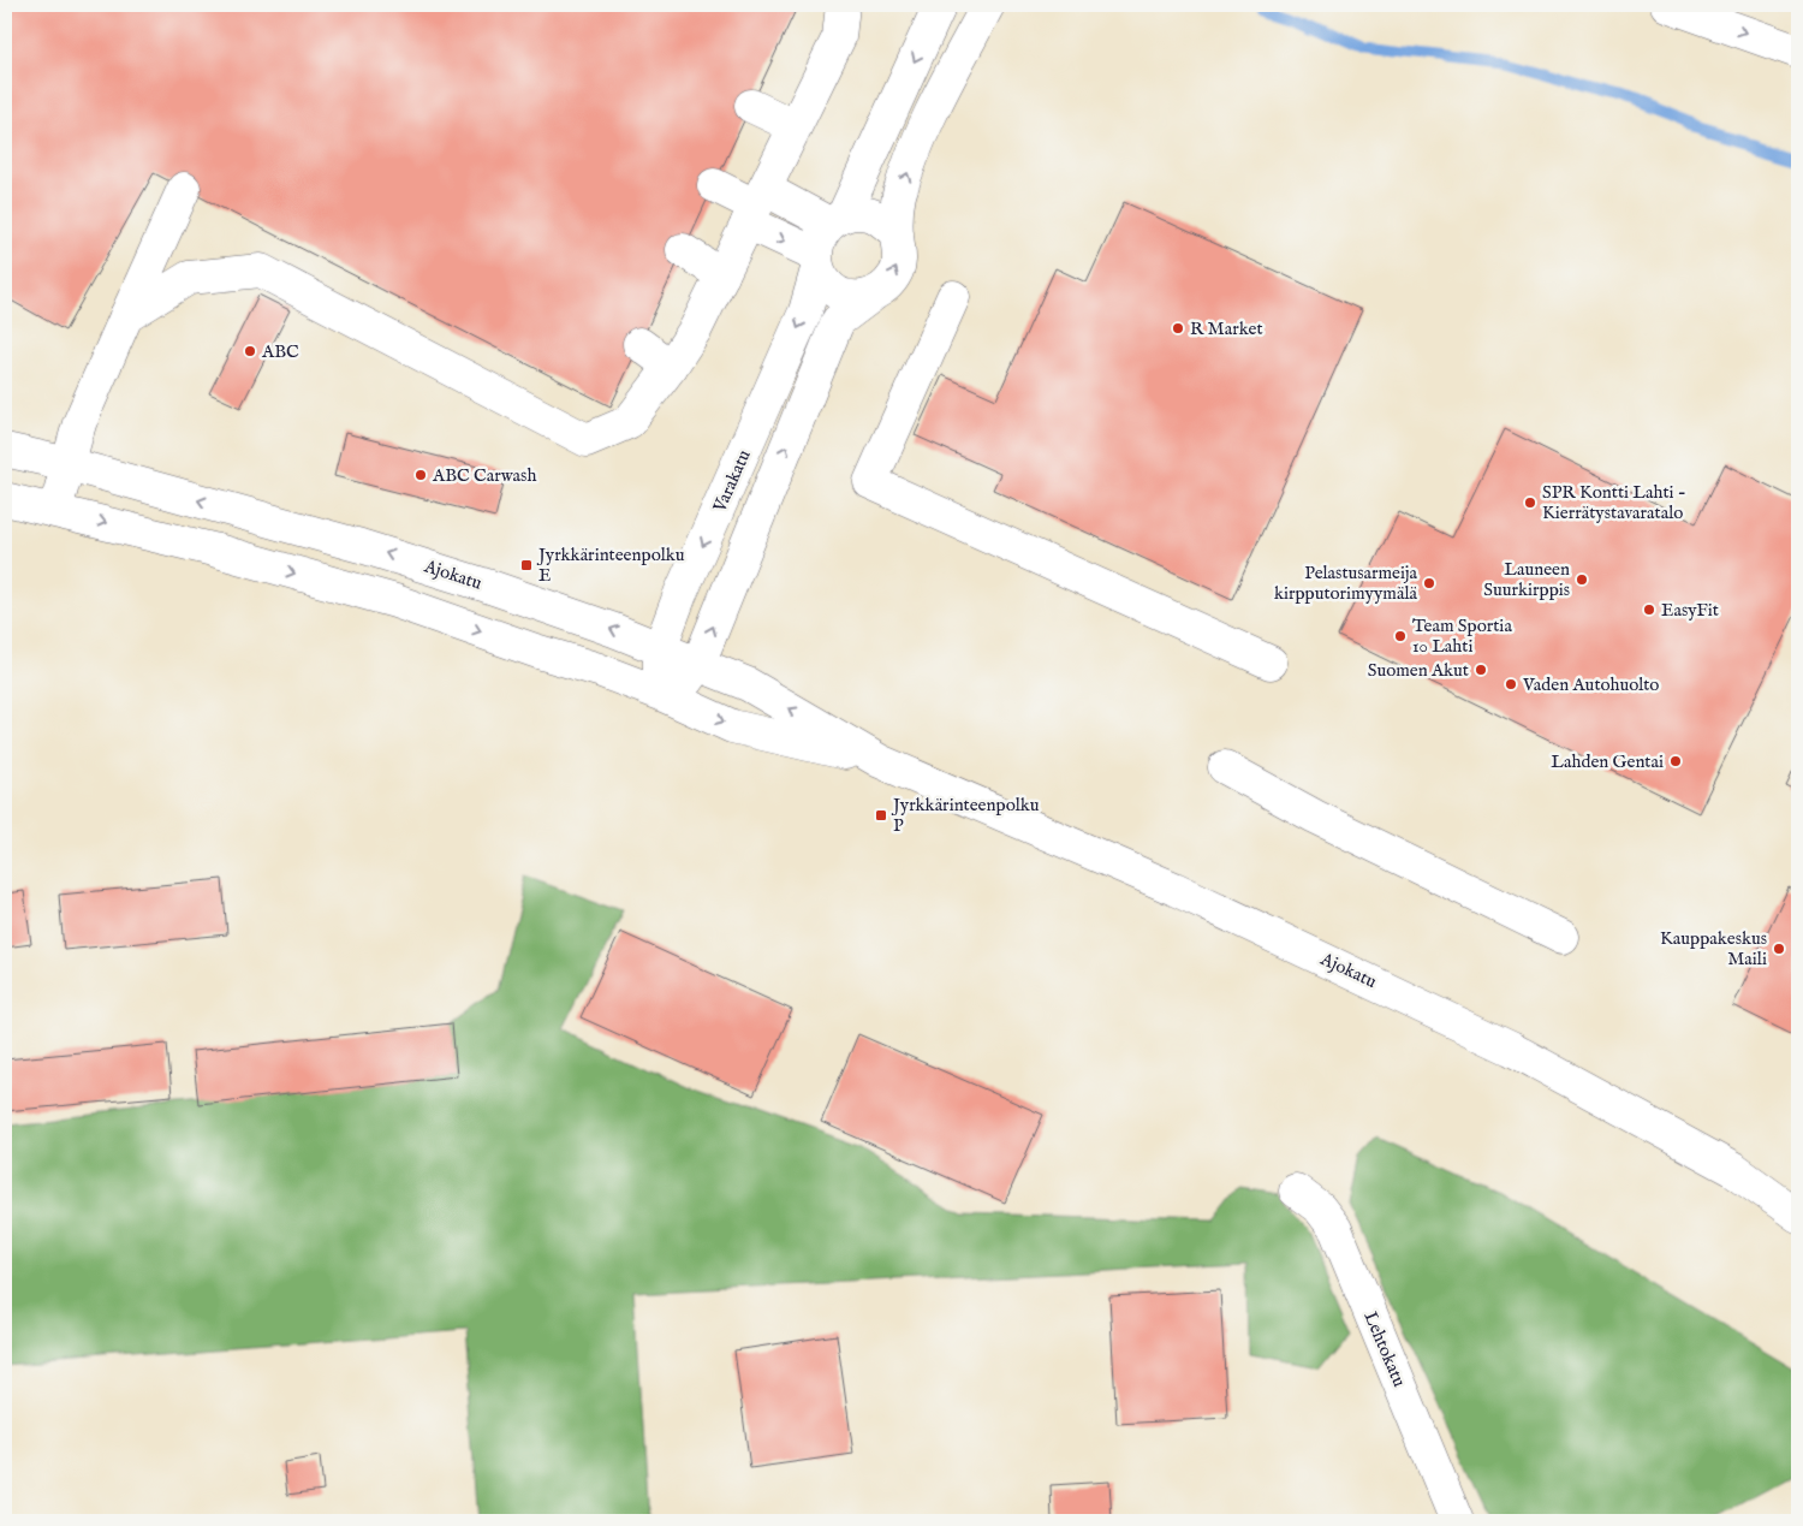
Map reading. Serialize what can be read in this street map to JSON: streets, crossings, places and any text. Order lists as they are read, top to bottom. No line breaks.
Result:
{"streets":{"street":["Varakatu","Ajokatu","Lehtokatu"]},"crossings":[["Varakatu","Ajokatu"]],"places":{"other":["R Market","ABC","ABC Carwash","SPR Kontti Lahti - Kierrätystavaratalo","Launeen Suurkirppis","Pelastusarmeija kirpputorimyymälä","EasyFit","Team Sportia 10 Lahti","Suomen Akut","Vaden Autohuolto","Lahden Gentai","Kauppakeskus Maili"],"transit":["Jyrkkärinteenpolku E","Jyrkkärinteenpolku P"]}}
